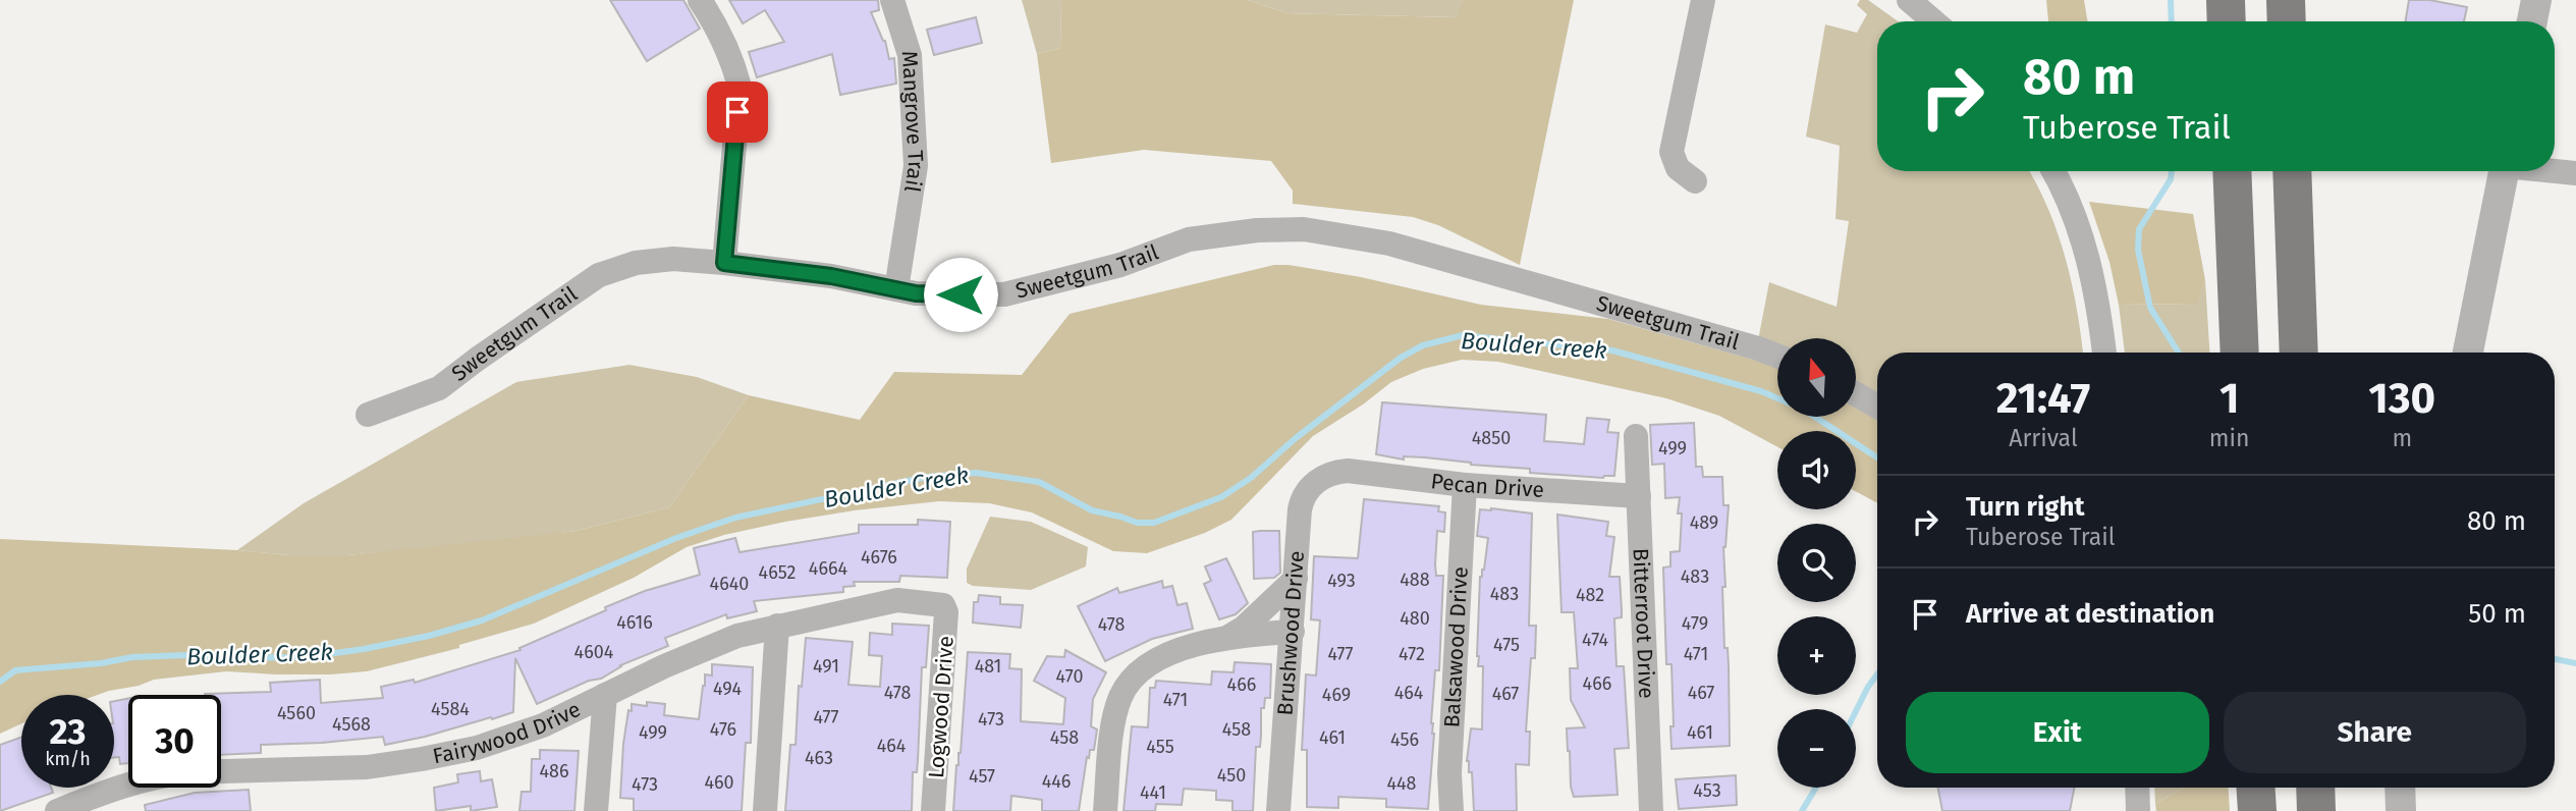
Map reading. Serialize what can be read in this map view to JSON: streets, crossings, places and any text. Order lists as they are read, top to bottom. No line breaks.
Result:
{"streets":{"street":["Mangrove Trail","Sweetgum Trail","Pecan Drive","Bitterroot Drive","Brushwood Drive","Balsawood Drive","Logwood Drive","Fairywood Drive"]},"crossings":[["Mangrove Trail","Sweetgum Trail"],["Pecan Drive","Bitterroot Drive"],["Pecan Drive","Brushwood Drive"],["Pecan Drive","Balsawood Drive"],["Logwood Drive","Fairywood Drive"]],"water":["Boulder Creek"],"house_numbers":["4850","499","489","4676","4664","4652","483","488","493","4640","483","482","480","4616","479","478","474","475","4604","477","472","471","491","481","470","466","466","494","478","464","467","467","469","471","4584","4560","477","473","4568","476","458","499","461","458","461","456","464","455","463","486","450","457","446","460","448","473","453","441"],"north":"top","page":{"turn":["80 m","Tuberose Trail"],"map_buttons":["+","−"],"eta":["21:47","Arrival","1","min","130","m"],"list":[{"name":"Turn right","note":"Tuberose Trail","value":"80 m"},{"name":"Arrive at destination","value":"50 m"}],"buttons":["Exit","Share"],"speed":"23 km/h","limit":"30"}}
